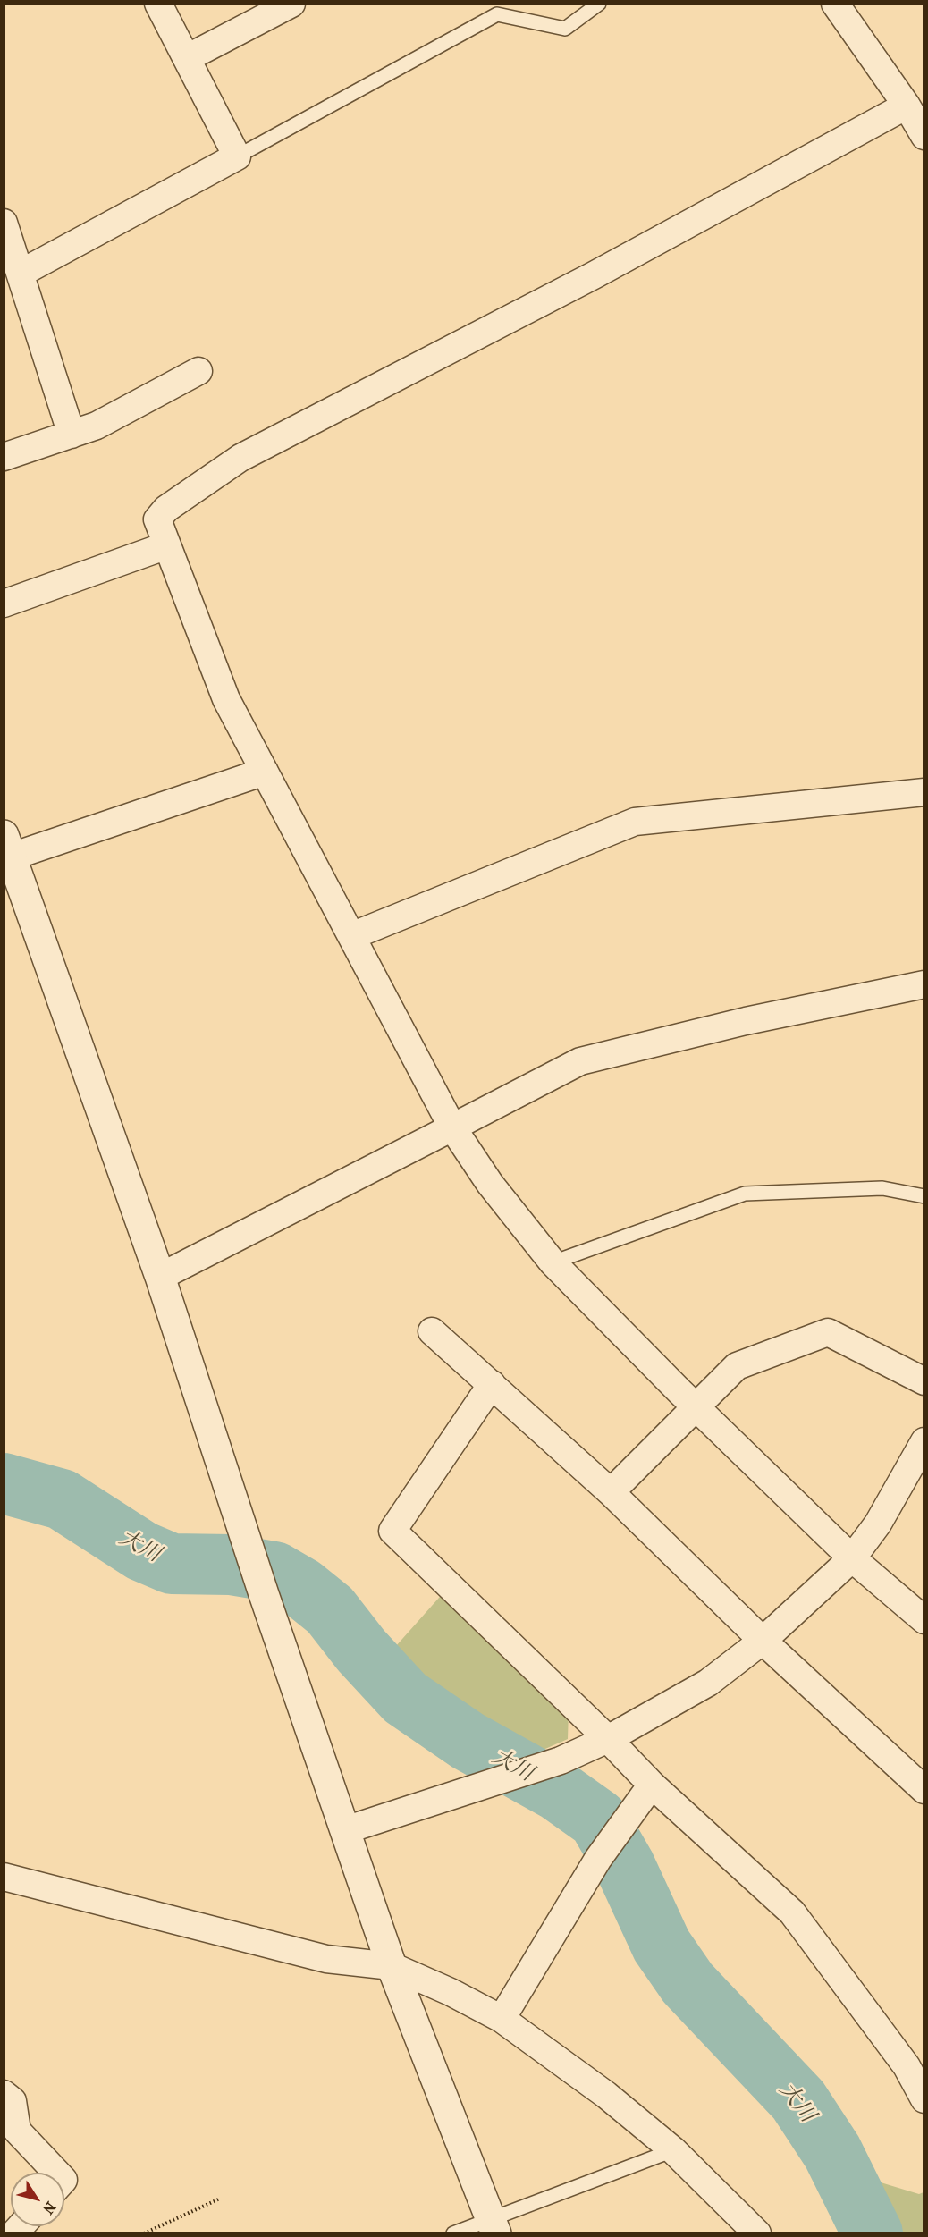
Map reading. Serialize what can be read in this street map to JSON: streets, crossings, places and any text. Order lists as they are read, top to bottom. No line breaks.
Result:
{"water":["大川"],"north":"bottom right"}
